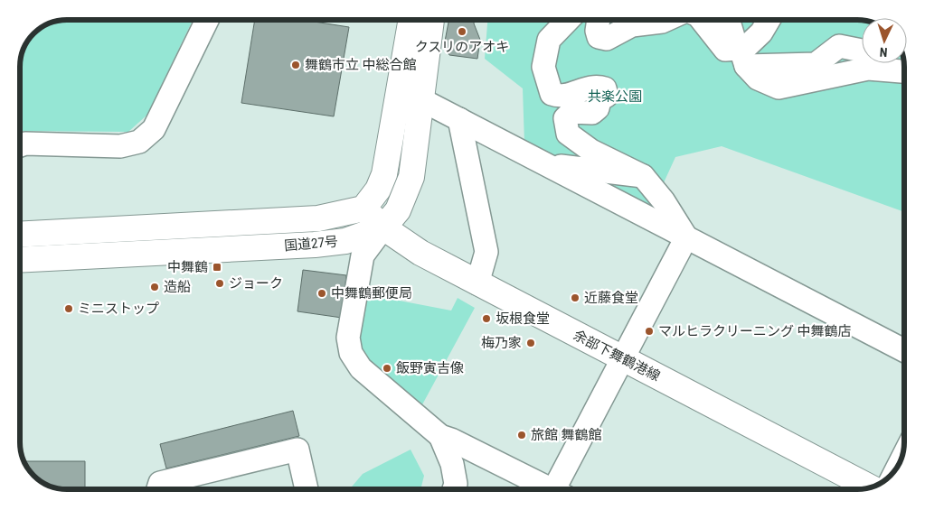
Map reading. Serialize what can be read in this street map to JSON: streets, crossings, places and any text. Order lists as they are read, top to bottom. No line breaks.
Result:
{"streets":{"main road":["国道27号","余部下舞鶴港線"]},"crossings":[["国道27号","余部下舞鶴港線"]],"parks":["共楽公園"],"places":{"other":["クスリのアオキ","舞鶴市立 中総合館","ジョーク","造船","中舞鶴郵便局","近藤食堂","ミニストップ","坂根食堂","マルヒラクリーニング 中舞鶴店","梅乃家","飯野寅吉像","旅館 舞鶴館"],"transit":["中舞鶴"]},"north":"bottom"}
